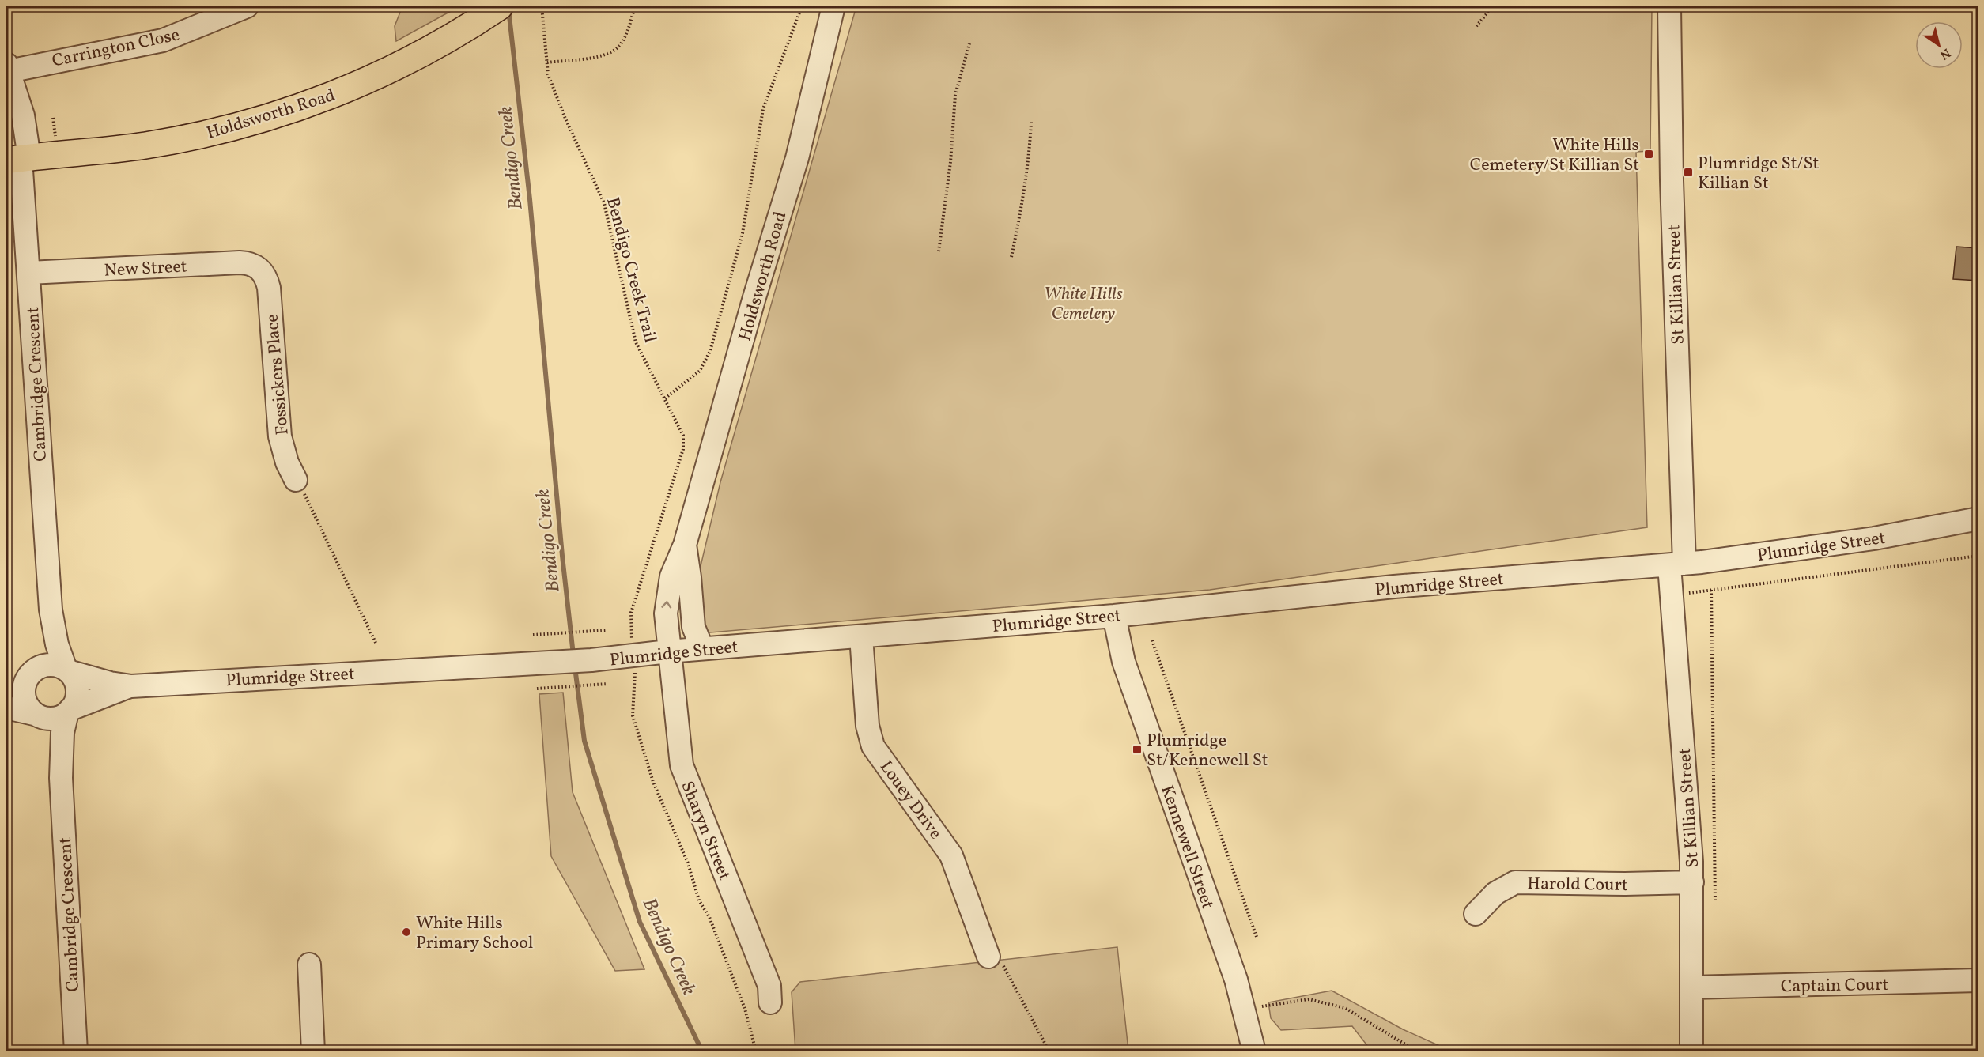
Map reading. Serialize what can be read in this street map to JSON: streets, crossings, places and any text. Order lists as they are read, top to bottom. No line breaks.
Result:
{"streets":{"main road":["Holdsworth Road"],"street":["Carrington Close","New Street","St Killian Street","Fossickers Place","Cambridge Crescent","Plumridge Street","Louey Drive","Sharyn Street","Kennewell Street","Harold Court","Captain Court"],"path":["Bendigo Creek Trail"]},"crossings":[["Carrington Close","Cambridge Crescent"],["Holdsworth Road","Cambridge Crescent"],["Holdsworth Road","Plumridge Street"],["Holdsworth Road","Sharyn Street"],["New Street","Fossickers Place"],["New Street","Cambridge Crescent"],["St Killian Street","Plumridge Street"],["St Killian Street","Harold Court"],["St Killian Street","Captain Court"],["Cambridge Crescent","Plumridge Street"],["Plumridge Street","Louey Drive"],["Plumridge Street","Sharyn Street"],["Plumridge Street","Kennewell Street"]],"water":["Bendigo Creek"],"parks":["White Hills Cemetery"],"places":{"transit":["White Hills Cemetery/St Killian St","Plumridge St/St Killian St","Plumridge St/Kennewell St"],"other":["White Hills Primary School"]},"north":"bottom right"}
